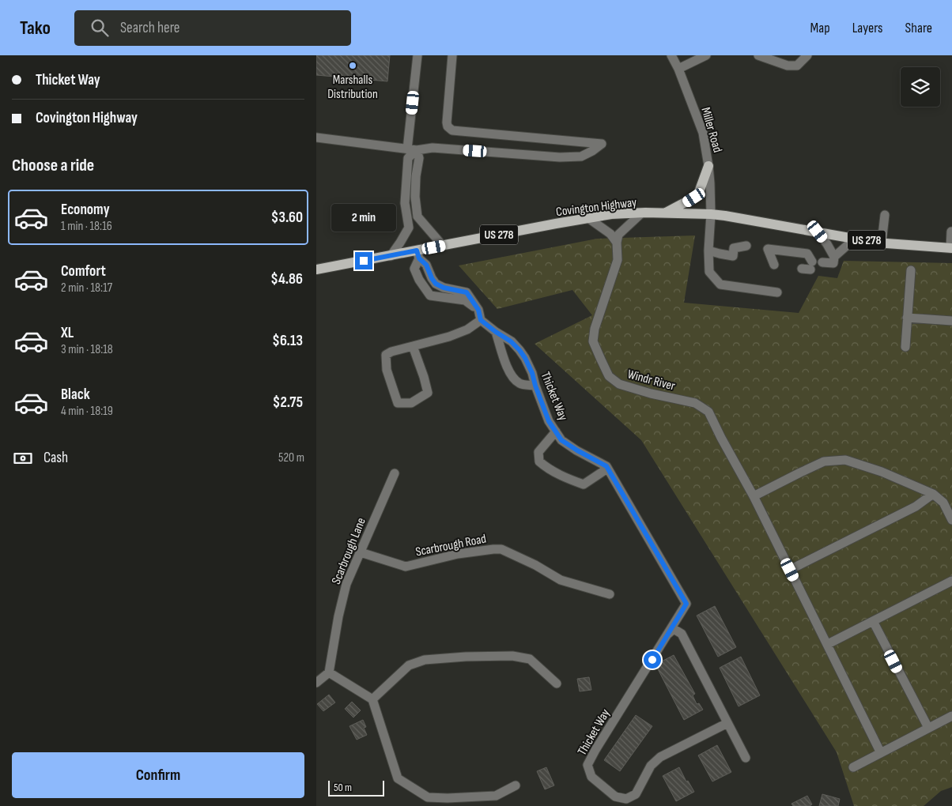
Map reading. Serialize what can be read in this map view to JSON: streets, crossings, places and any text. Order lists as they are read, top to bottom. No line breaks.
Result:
{"streets":{"main road":["Covington Highway","US 278"],"street":["Miller Road","Windr River","Thicket Way","Scarbrough Road","Scarbrough Lane"]},"crossings":[["Miller Road","Covington Highway"],["Scarbrough Road","Scarbrough Lane"]],"places":["Marshalls Distribution"],"scale_bar":"50 m","page":{"header":"Tako","search":"Search here","nav":["Map","Layers","Share"],"banner":["Thicket Way","Covington Highway"],"heading":"Choose a ride","list":[{"name":"Economy","note":"1 min · 18:16","value":"$3.60"},{"name":"Comfort","note":"2 min · 18:17","value":"$4.86"},{"name":"XL","note":"3 min · 18:18","value":"$6.13"},{"name":"Black","note":"4 min · 18:19","value":"$2.75"}],"bubble":"2 min","pay":["Cash","520 m"],"buttons":"Confirm","scale":"50 m"}}
